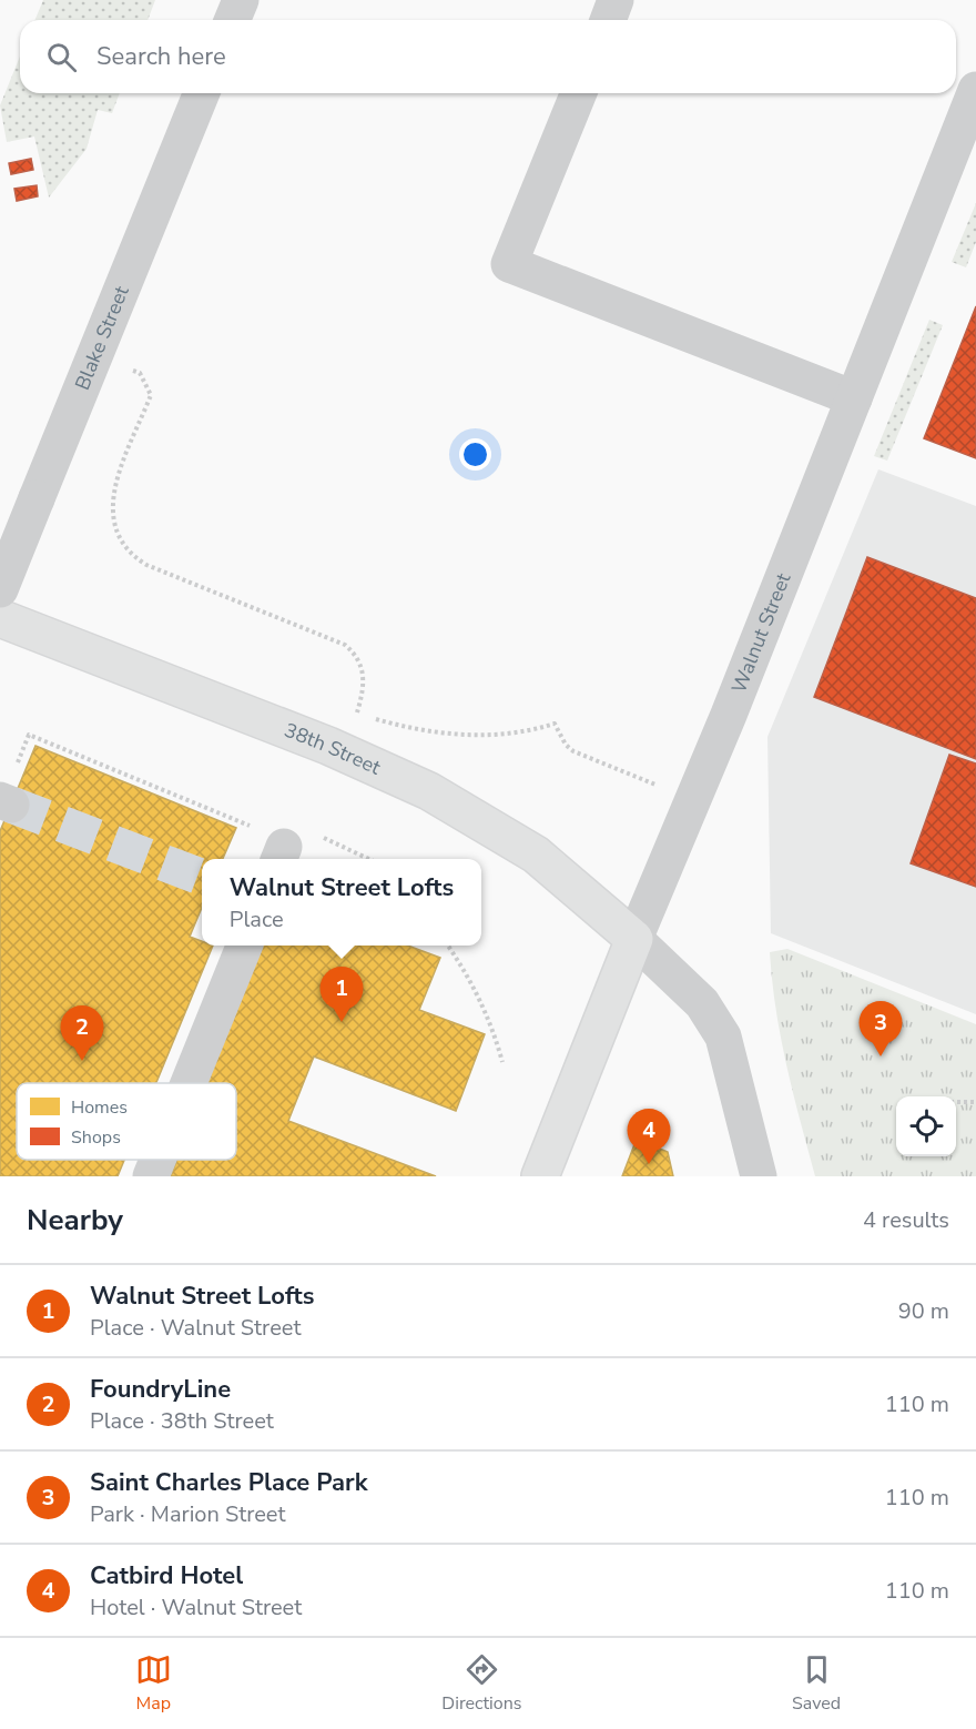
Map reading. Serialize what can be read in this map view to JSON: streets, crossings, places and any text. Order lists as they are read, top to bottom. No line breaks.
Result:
{"streets":{"main road":["Walnut Street","38th Street"],"street":["Blake Street"]},"crossings":[["Walnut Street","38th Street"]],"legend":["Homes","Shops"],"page":{"search":"Search here","popup":["Walnut Street Lofts","Place"],"pins":["1","3","2","4"],"heading":["Nearby","4 results"],"list":[{"mark":"1","name":"Walnut Street Lofts","note":"Place · Walnut Street","value":"90 m"},{"mark":"2","name":"FoundryLine","note":"Place · 38th Street","value":"110 m"},{"mark":"3","name":"Saint Charles Place Park","note":"Park · Marion Street","value":"110 m"},{"mark":"4","name":"Catbird Hotel","note":"Hotel · Walnut Street","value":"110 m"}],"nav":["Map","Directions","Saved"]}}
